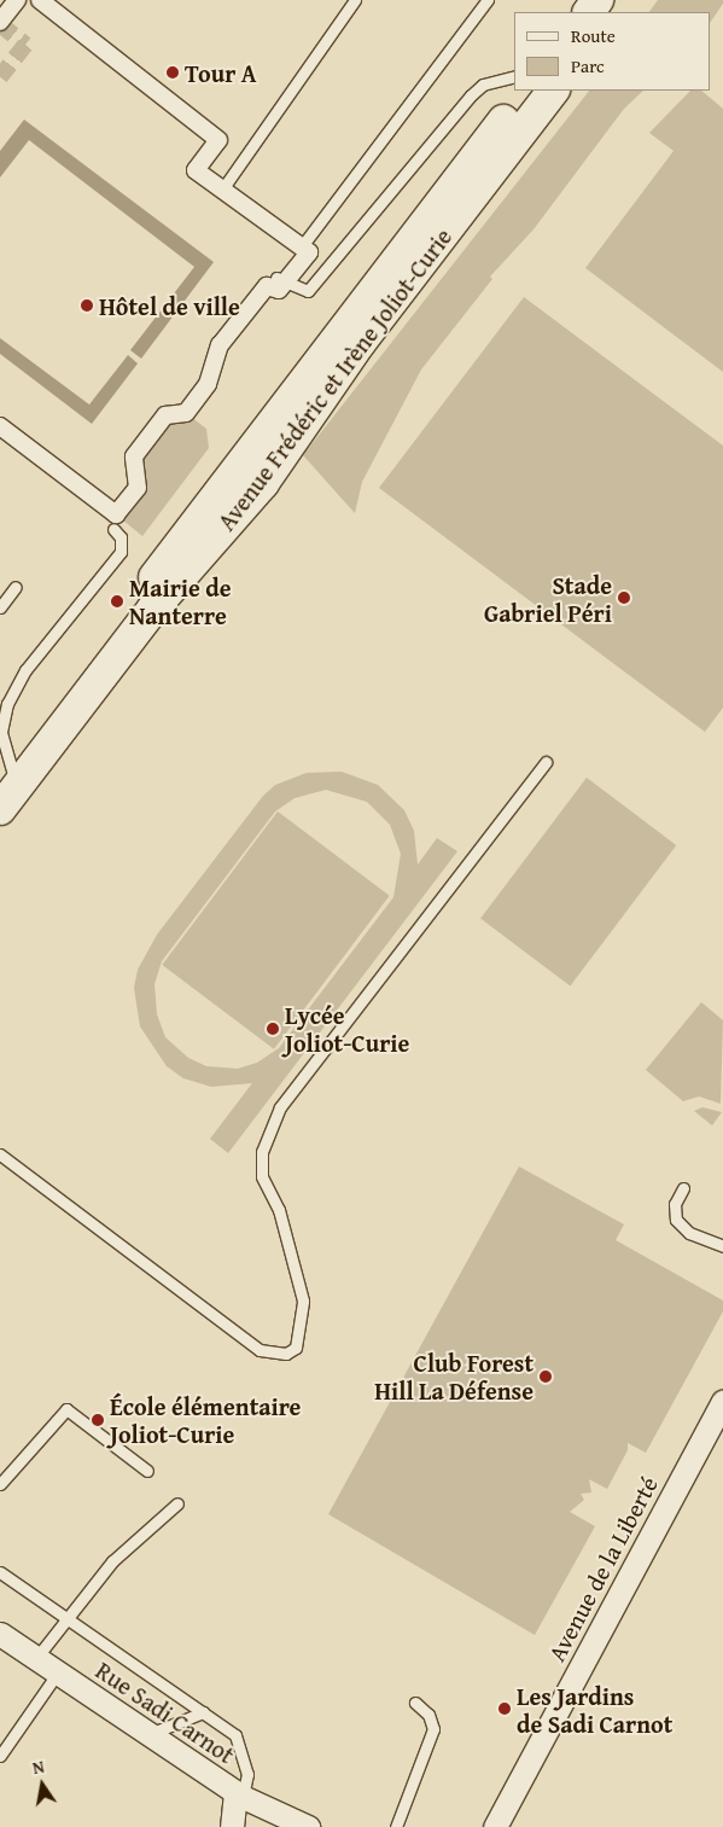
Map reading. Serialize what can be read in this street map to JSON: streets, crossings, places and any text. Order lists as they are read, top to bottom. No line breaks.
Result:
{"streets":{"main road":["Avenue Frédéric et Irène Joliot-Curie"],"street":["Avenue de la Liberté","Rue Sadi Carnot"]},"places":["Tour A","Hôtel de ville","Stade Gabriel Péri","Mairie de Nanterre","Lycée Joliot-Curie","Club Forest Hill La Défense","École élémentaire Joliot-Curie","Les Jardins de Sadi Carnot"],"legend":["Route","Parc"],"north":"top"}
